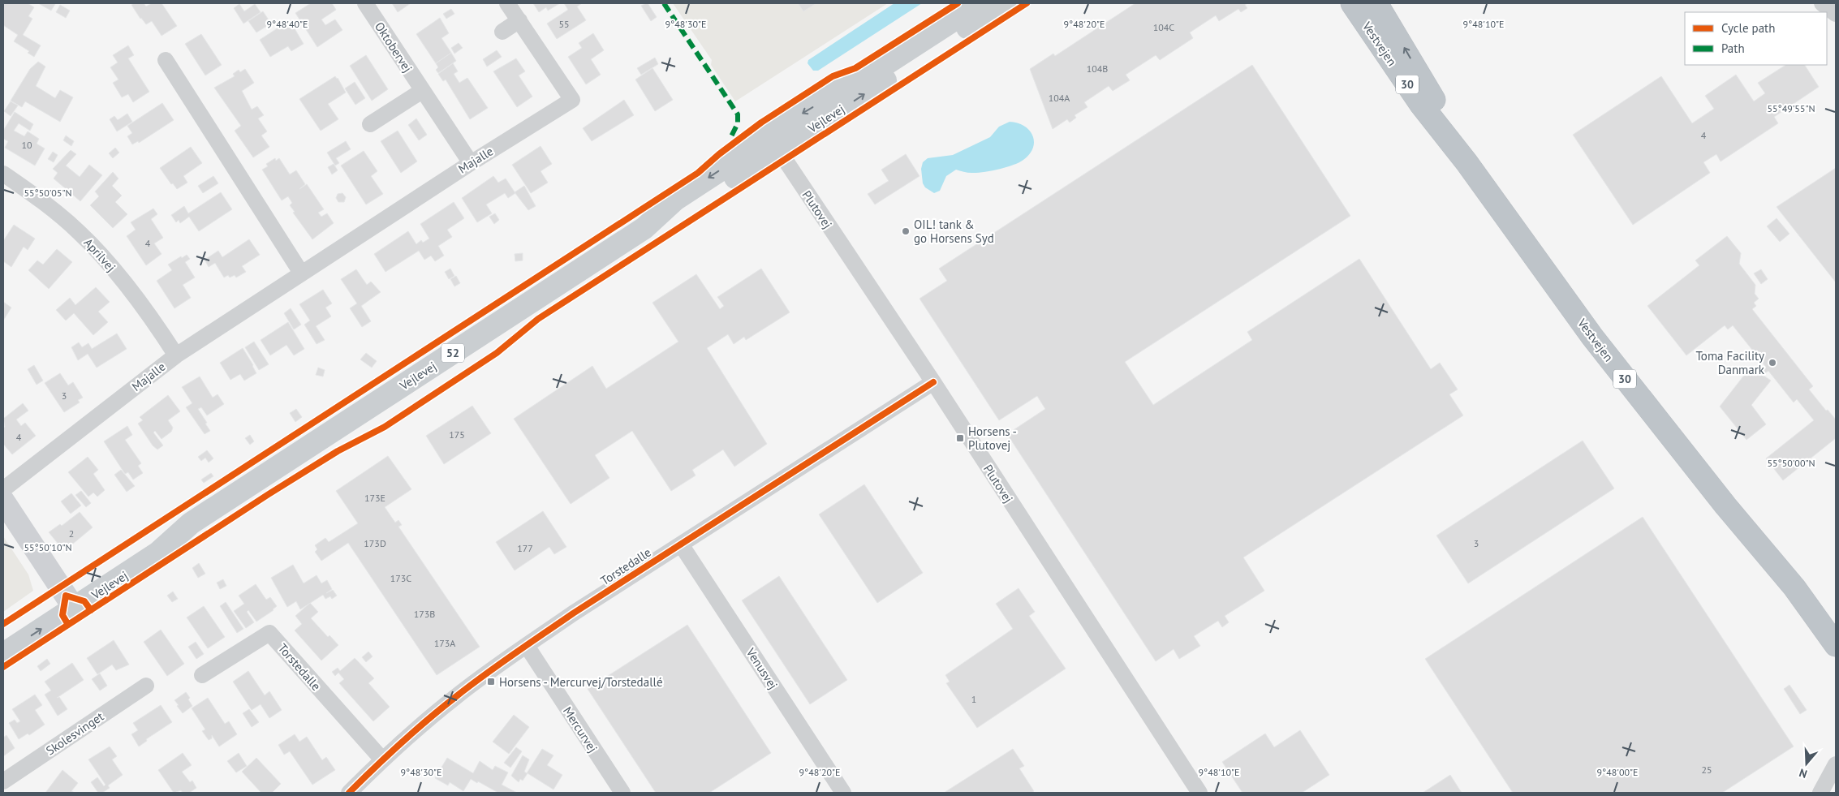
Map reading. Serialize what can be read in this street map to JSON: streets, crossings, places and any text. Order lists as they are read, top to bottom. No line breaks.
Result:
{"streets":{"highway":["Vestvejen","30"],"main road":["Vejlevej","52"],"street":["Oktobervej","Majalle","Plutovej","Aprilvej","Torstedalle","Venusvej","Mercurvej","Skolesvinget"]},"crossings":[["Oktobervej","Majalle"],["Vejlevej","Plutovej"],["Majalle","Aprilvej"],["Plutovej","Torstedalle"],["Torstedalle","Venusvej"],["Torstedalle","Mercurvej"]],"places":{"other":["OIL! tank & go Horsens Syd","Toma Facility Danmark"],"transit":["Horsens - Plutovej","Horsens - Mercurvej/Torstedallé"]},"house_numbers":["55","104C","104B","104A","4","10","4","3","175","4","173E","2","173D","3","177","173C","173B","173A","1","25"],"legend":["Cycle path","Path"],"north":"bottom","coordinates":["9°48'40\"E","9°48'30\"E","9°48'20\"E","9°48'10\"E","55°49'55\"N","55°50'05\"N","55°50'00\"N","55°50'10\"N","9°48'00\"E"]}
